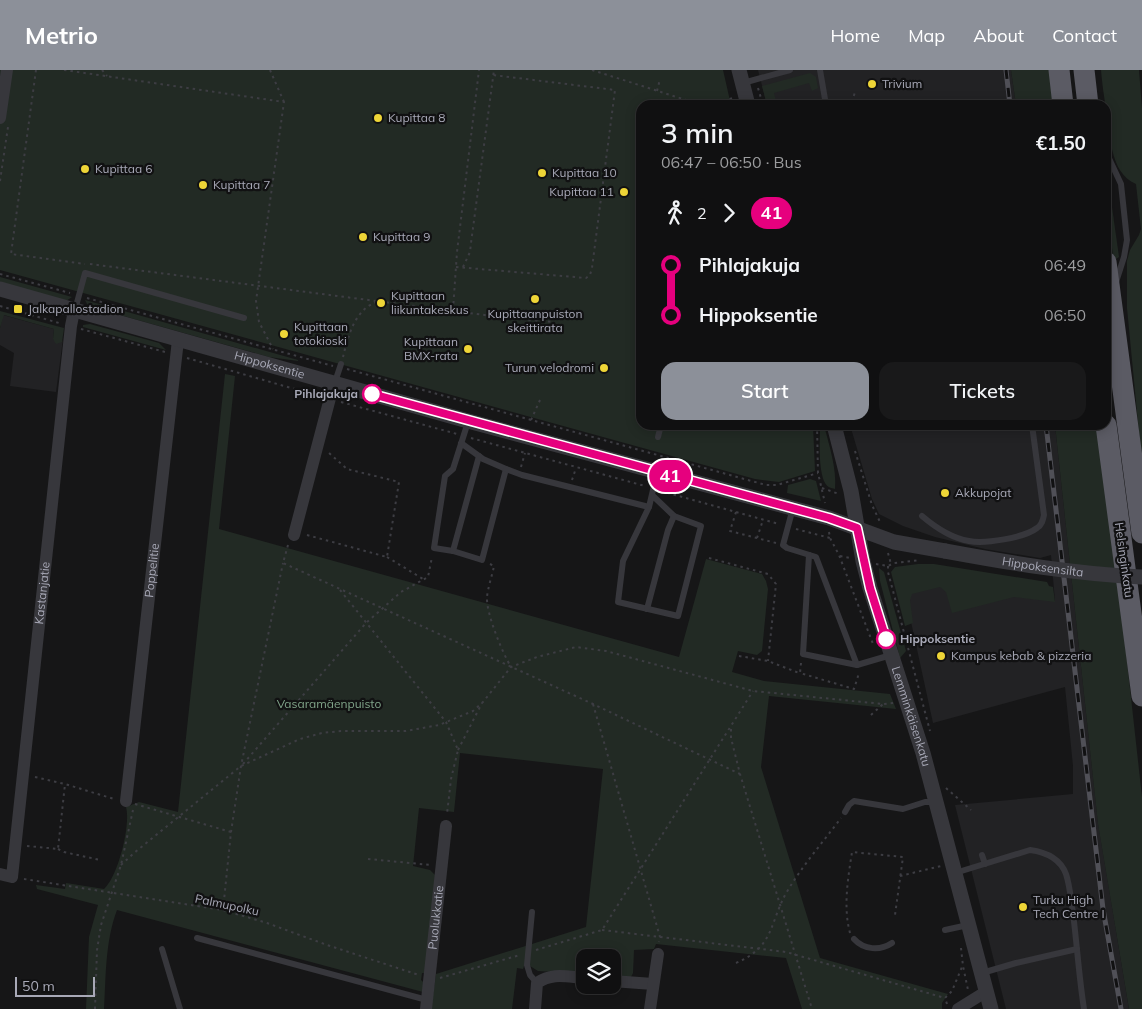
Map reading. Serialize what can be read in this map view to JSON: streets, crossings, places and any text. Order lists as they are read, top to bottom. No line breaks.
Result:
{"streets":{"highway":["Helsinginkatu"],"street":["Hippoksentie","Hippoksensilta","Poppelitie","Kastanjatie","Lemminkäisenkatu","Puolukkatie"],"path":["Palmupolku"]},"crossings":[["Hippoksentie","Hippoksensilta"],["Hippoksentie","Poppelitie"],["Hippoksentie","Kastanjatie"],["Hippoksentie","Lemminkäisenkatu"],["Kastanjatie","Palmupolku"],["Palmupolku","Puolukkatie"]],"parks":["Vasaramäenpuisto"],"places":{"other":["Trivium","Kupittaa 8","Kupittaa 6","Kupittaa 10","Kupittaa 7","Kupittaa 11","Kupittaa 9","Kupittaanpuiston skeittirata","Kupittaan liikuntakeskus","Kupittaan totokioski","Kupittaan BMX-rata","Turun velodromi","Pihlajakuja","Akkupojat","Hippoksentie","Kampus kebab & pizzeria","Turku High Tech Centre I"],"transit":["Jalkapallostadion"]},"lines":["bus line 41"],"scale_bar":"50 m","page":{"header":"Metrio","nav":["Home","Map","About","Contact"],"on_map":"41","heading":["3 min","06:47 – 06:50 · Bus","€1.50"],"legs":["2","41"],"list":[{"name":"Pihlajakuja","value":"06:49"},{"name":"Hippoksentie","value":"06:50"}],"buttons":["Start","Tickets"],"scale":"50 m"}}
